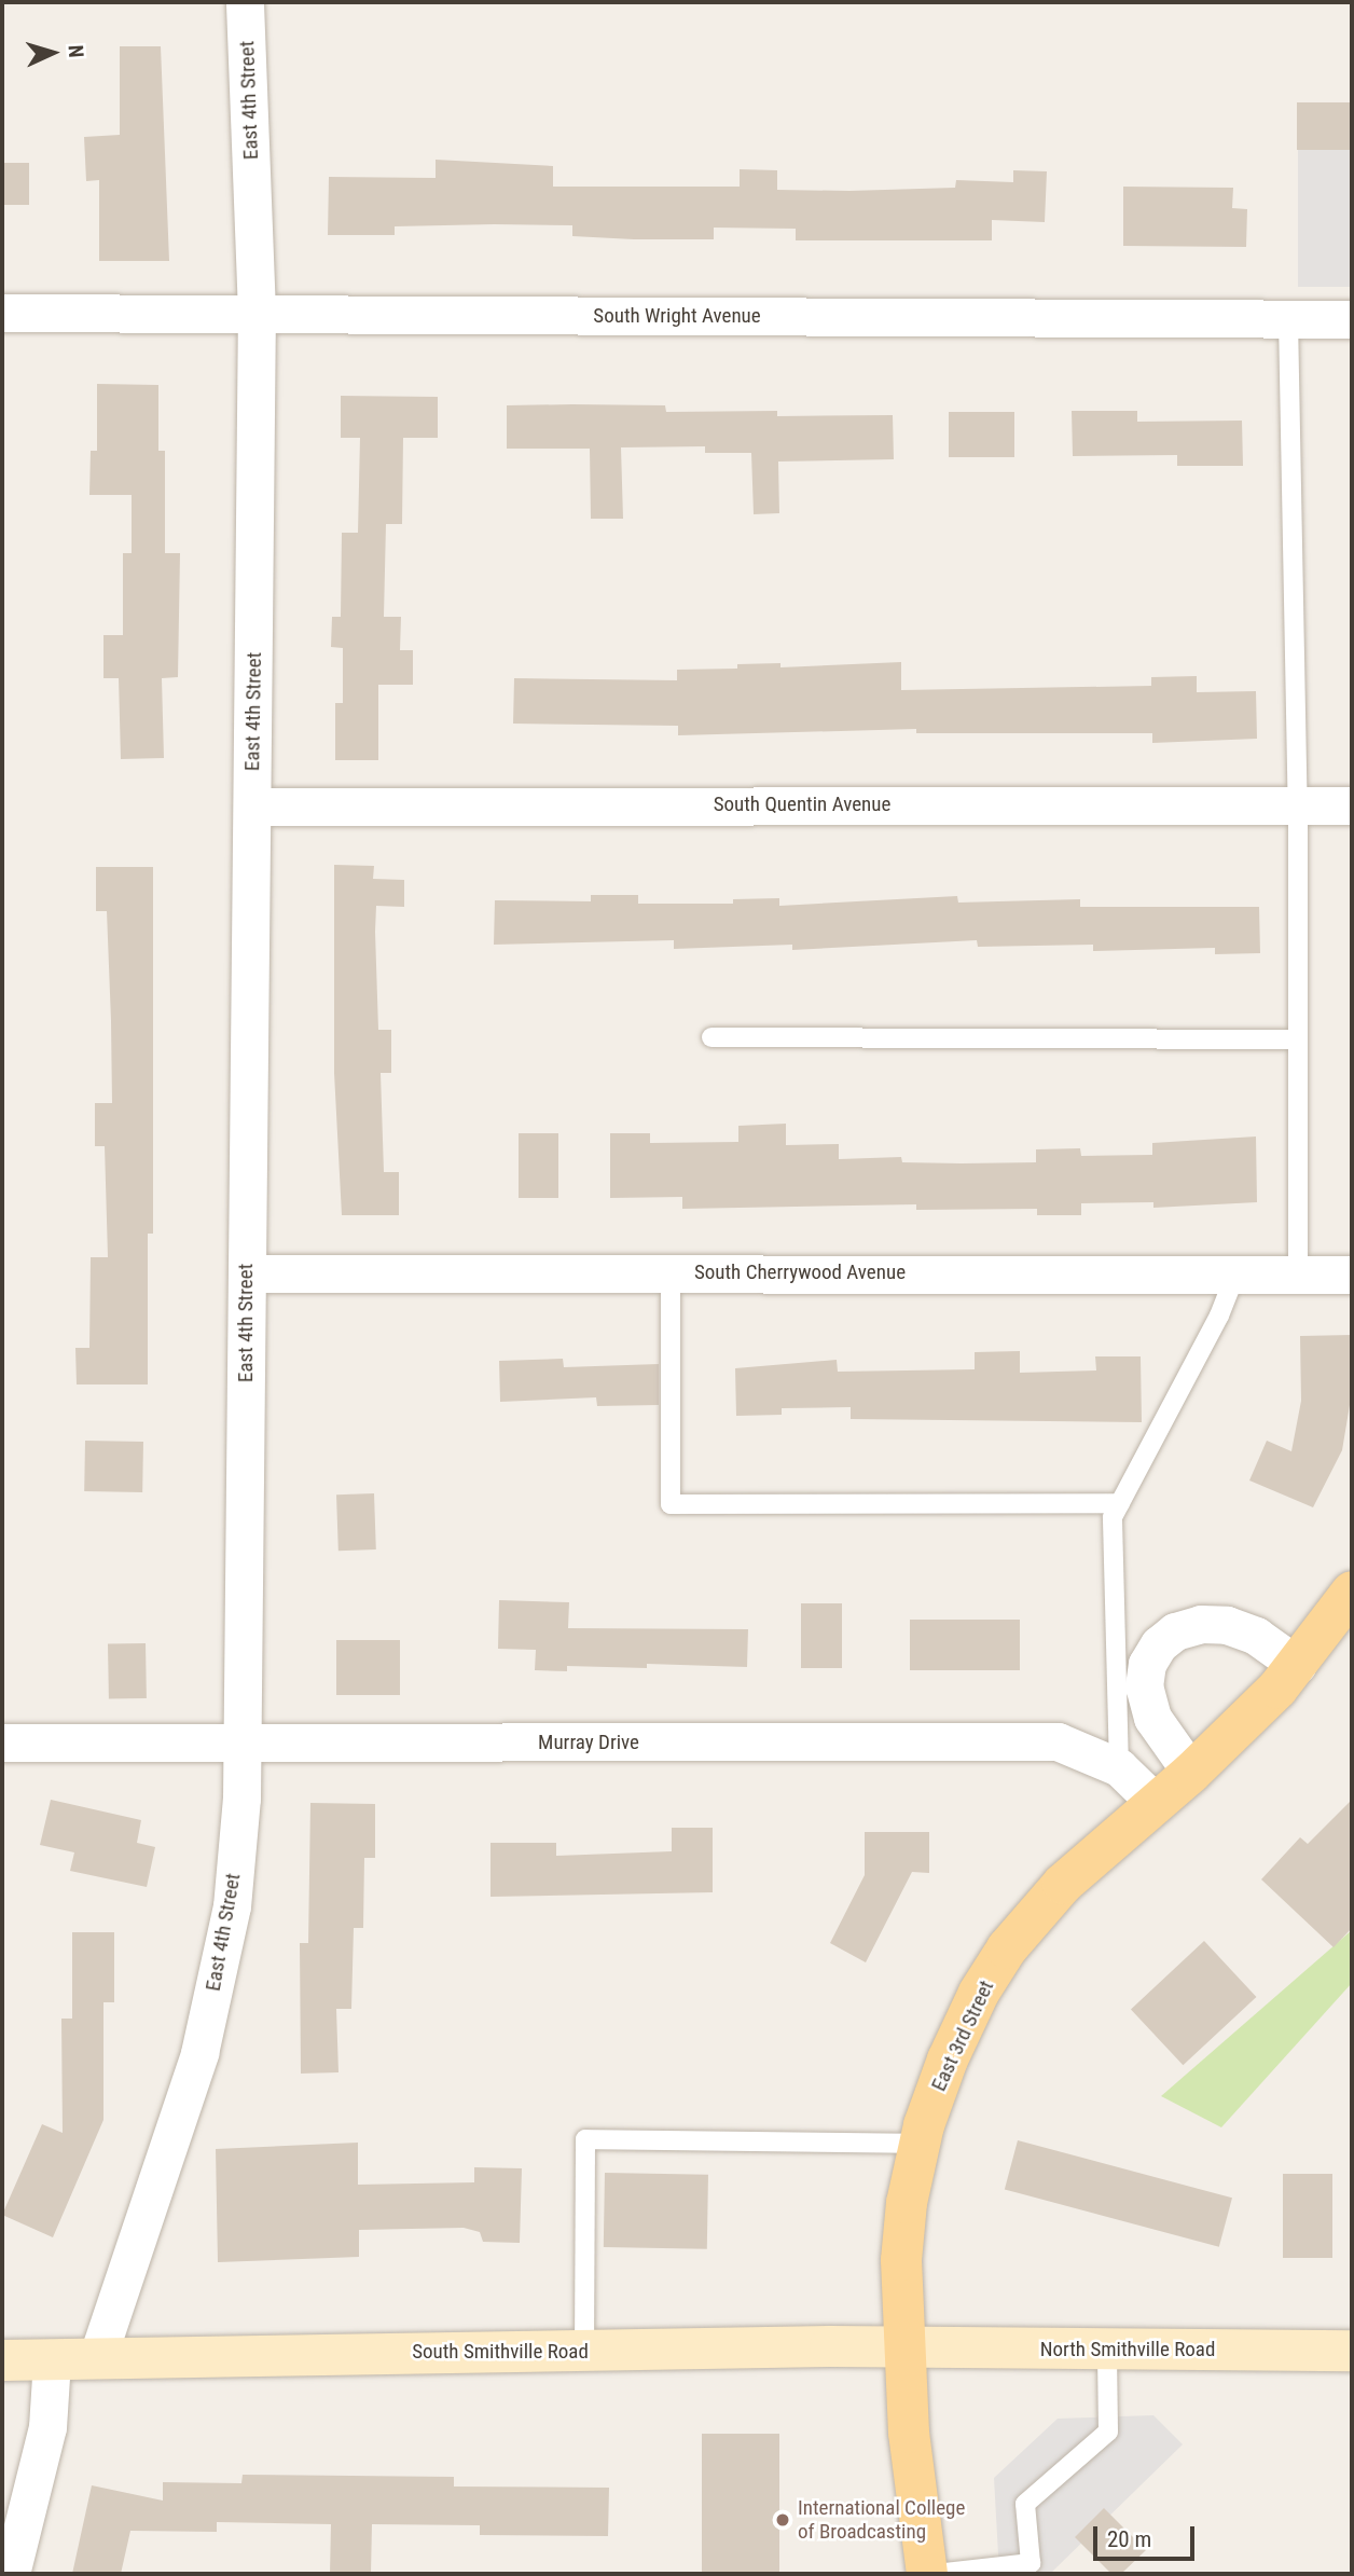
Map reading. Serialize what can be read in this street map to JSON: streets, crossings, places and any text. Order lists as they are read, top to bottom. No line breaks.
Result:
{"streets":{"main road":["East 3rd Street","North Smithville Road","South Smithville Road"],"street":["East 4th Street","South Wright Avenue","South Quentin Avenue","South Cherrywood Avenue","Murray Drive"]},"crossings":[["East 4th Street","South Wright Avenue"],["East 4th Street","South Quentin Avenue"],["East 4th Street","South Cherrywood Avenue"],["East 4th Street","Murray Drive"],["East 4th Street","South Smithville Road"],["Murray Drive","East 3rd Street"],["East 3rd Street","North Smithville Road"],["East 3rd Street","South Smithville Road"],["North Smithville Road","South Smithville Road"]],"places":["International College of Broadcasting"],"scale_bar":"20 m","north":"right"}
